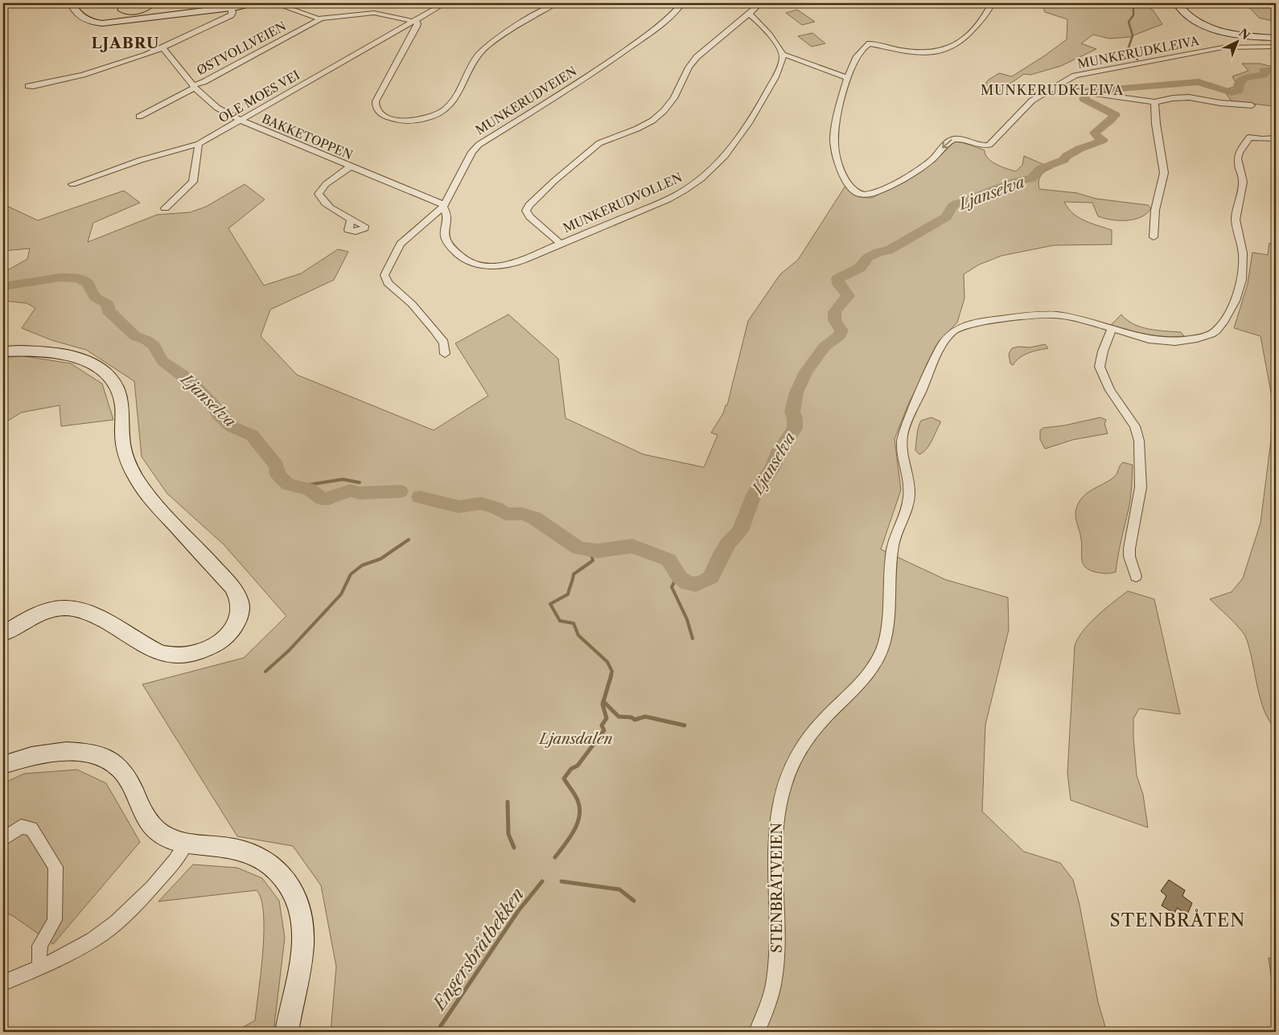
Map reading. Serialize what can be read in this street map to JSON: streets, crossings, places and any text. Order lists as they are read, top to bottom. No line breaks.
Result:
{"streets":{"street":["ØSTVOLLVEIEN","MUNKERUDKLEIVA","OLE MOES VEI","MUNKERUDVEIEN","BAKKETOPPEN","MUNKERUDVOLLEN","STENBRÅTVEIEN"]},"crossings":[["ØSTVOLLVEIEN","BAKKETOPPEN"],["OLE MOES VEI","BAKKETOPPEN"],["MUNKERUDVEIEN","BAKKETOPPEN"],["MUNKERUDVEIEN","MUNKERUDVOLLEN"],["BAKKETOPPEN","MUNKERUDVOLLEN"]],"districts":["LJABRU","MUNKERUDKLEIVA","STENBRÅTEN"],"water":["Ljanselva","Engersbråtbekken"],"parks":["Ljansdalen"],"north":"top right"}
